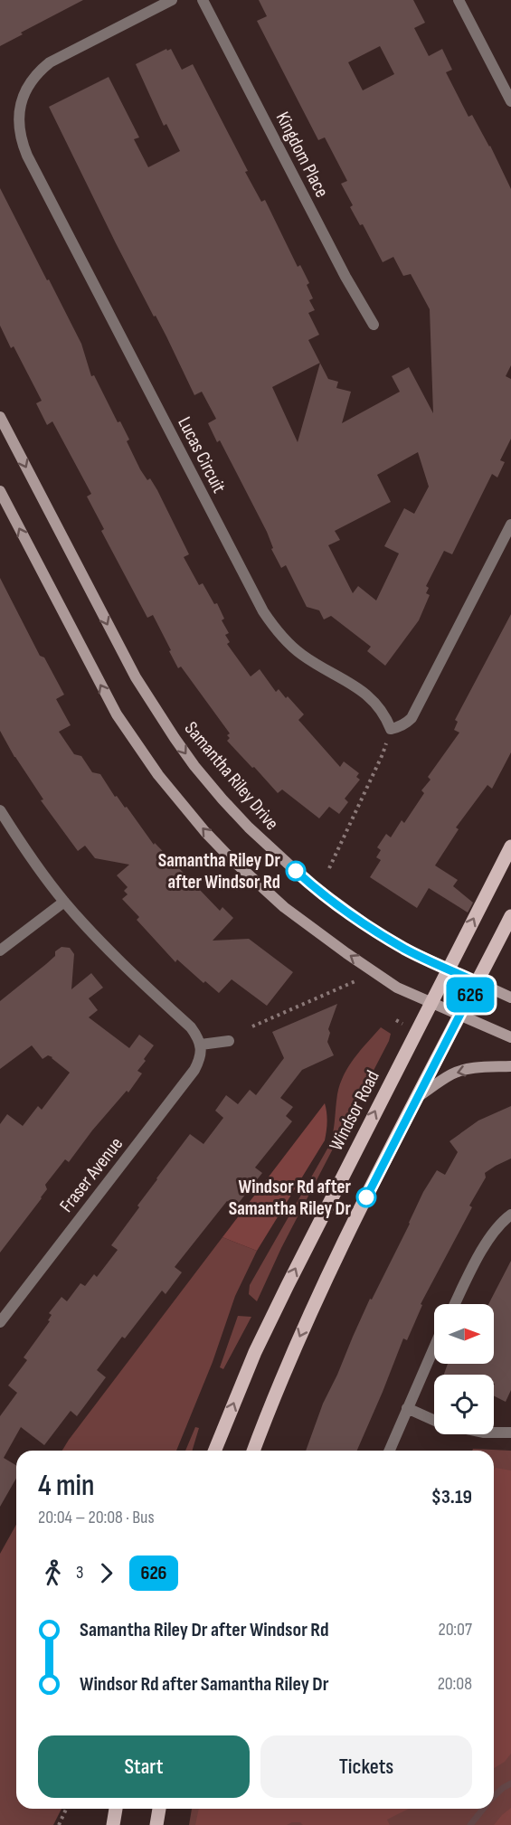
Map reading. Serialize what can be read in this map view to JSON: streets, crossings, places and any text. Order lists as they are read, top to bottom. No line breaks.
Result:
{"streets":{"main road":["Samantha Riley Drive","Windsor Road"],"street":["Kingdom Place","Lucas Circuit","Fraser Avenue"]},"crossings":[["Samantha Riley Drive","Windsor Road"]],"places":["Samantha Riley Dr after Windsor Rd","Windsor Rd after Samantha Riley Dr"],"lines":["bus line 626"],"north":"right","page":{"on_map":"626","heading":["4 min","20:04 – 20:08 · Bus","$3.19"],"legs":["3","626"],"list":[{"name":"Samantha Riley Dr after Windsor Rd","value":"20:07"},{"name":"Windsor Rd after Samantha Riley Dr","value":"20:08"}],"buttons":["Start","Tickets"]}}
